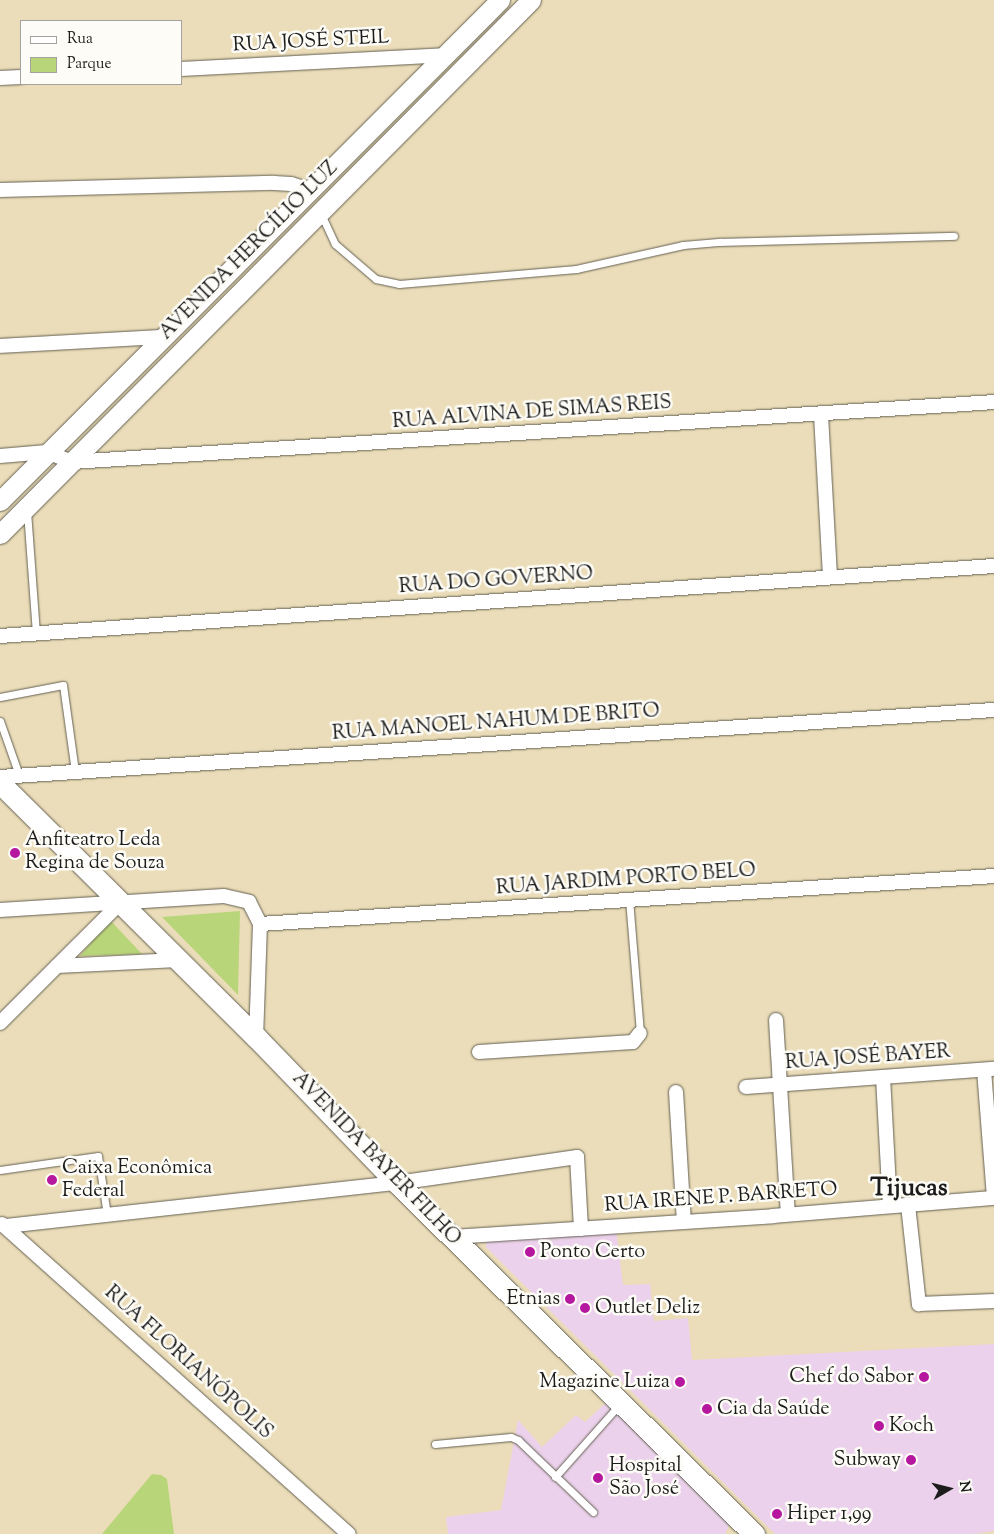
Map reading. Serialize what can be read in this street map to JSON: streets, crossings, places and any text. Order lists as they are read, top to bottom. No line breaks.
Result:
{"streets":{"main road":["AVENIDA BAYER FILHO"],"street":["RUA JOSÉ STEIL","AVENIDA HERCÍLIO LUZ","RUA ALVINA DE SIMAS REIS","RUA DO GOVERNO","RUA MANOEL NAHUM DE BRITO","RUA JARDIM PORTO BELO","RUA JOSÉ BAYER","RUA IRENE P. BARRETO","RUA FLORIANÓPOLIS"]},"crossings":[["RUA JOSÉ STEIL","AVENIDA HERCÍLIO LUZ"],["AVENIDA HERCÍLIO LUZ","RUA ALVINA DE SIMAS REIS"],["RUA MANOEL NAHUM DE BRITO","AVENIDA BAYER FILHO"],["AVENIDA BAYER FILHO","RUA IRENE P. BARRETO"]],"districts":["Tijucas"],"places":["Anfiteatro Leda Regina de Souza","Caixa Econômica Federal","Ponto Certo","Etnias","Outlet Deliz","Chef do Sabor","Magazine Luiza","Cia da Saúde","Koch","Subway","Hospital São José","Hiper 1,99"],"legend":["Rua","Parque"],"north":"right"}
